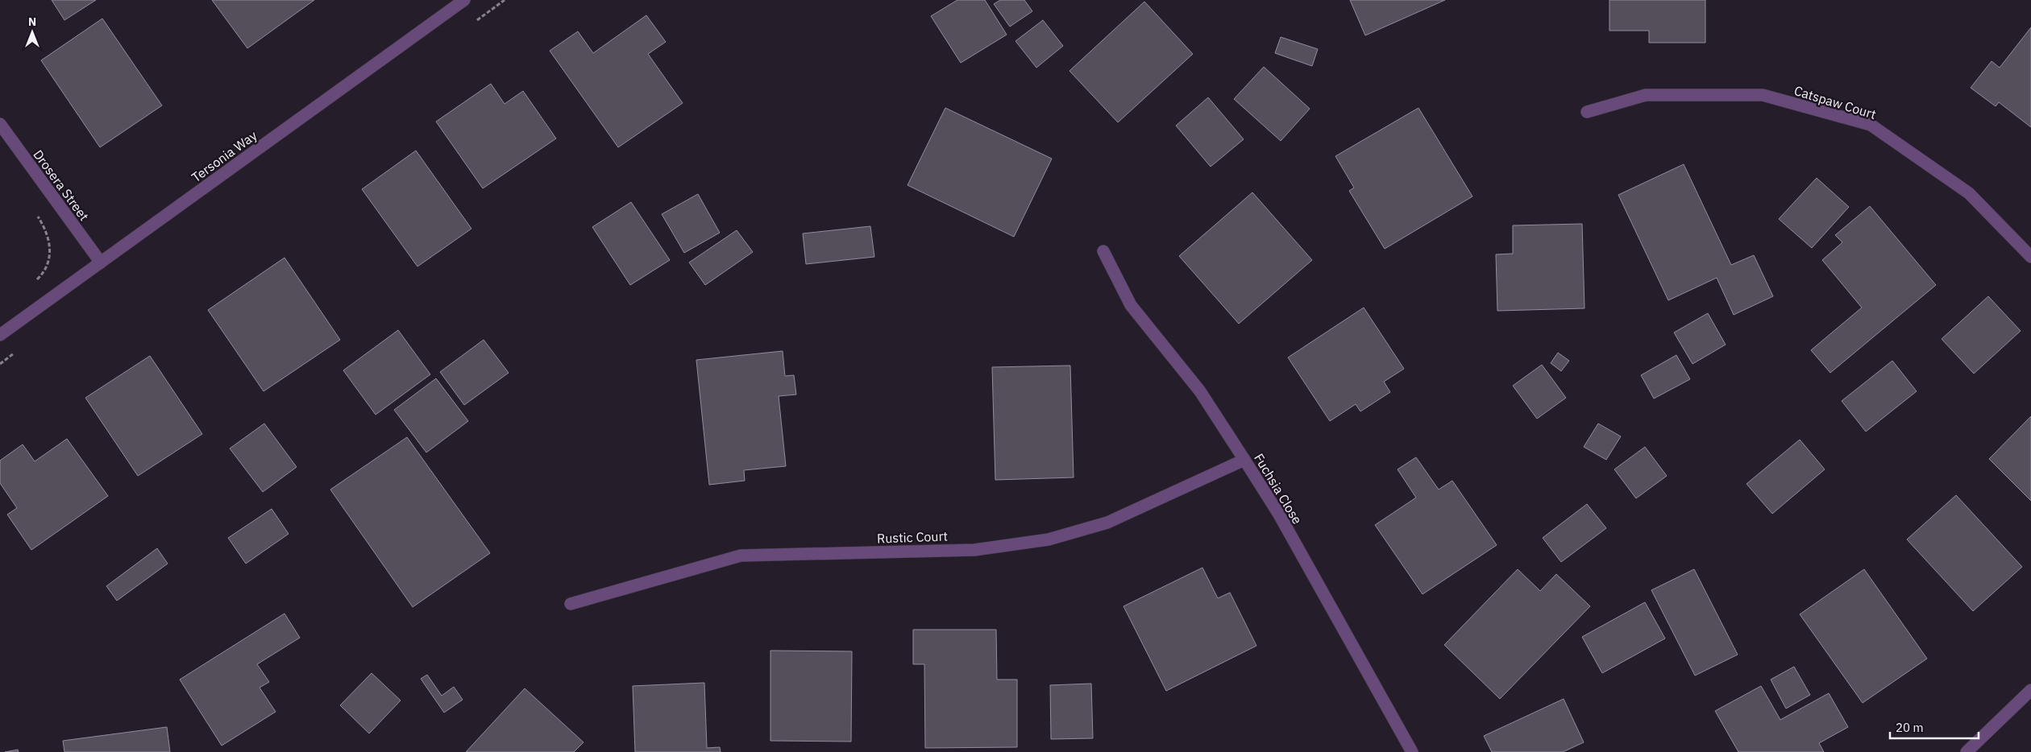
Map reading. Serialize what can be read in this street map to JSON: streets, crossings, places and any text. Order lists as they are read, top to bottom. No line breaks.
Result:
{"streets":{"street":["Catspaw Court","Tersonia Way","Drosera Street","Fuchsia Close","Rustic Court"]},"crossings":[["Tersonia Way","Drosera Street"],["Fuchsia Close","Rustic Court"]],"scale_bar":"20 m","north":"top"}
